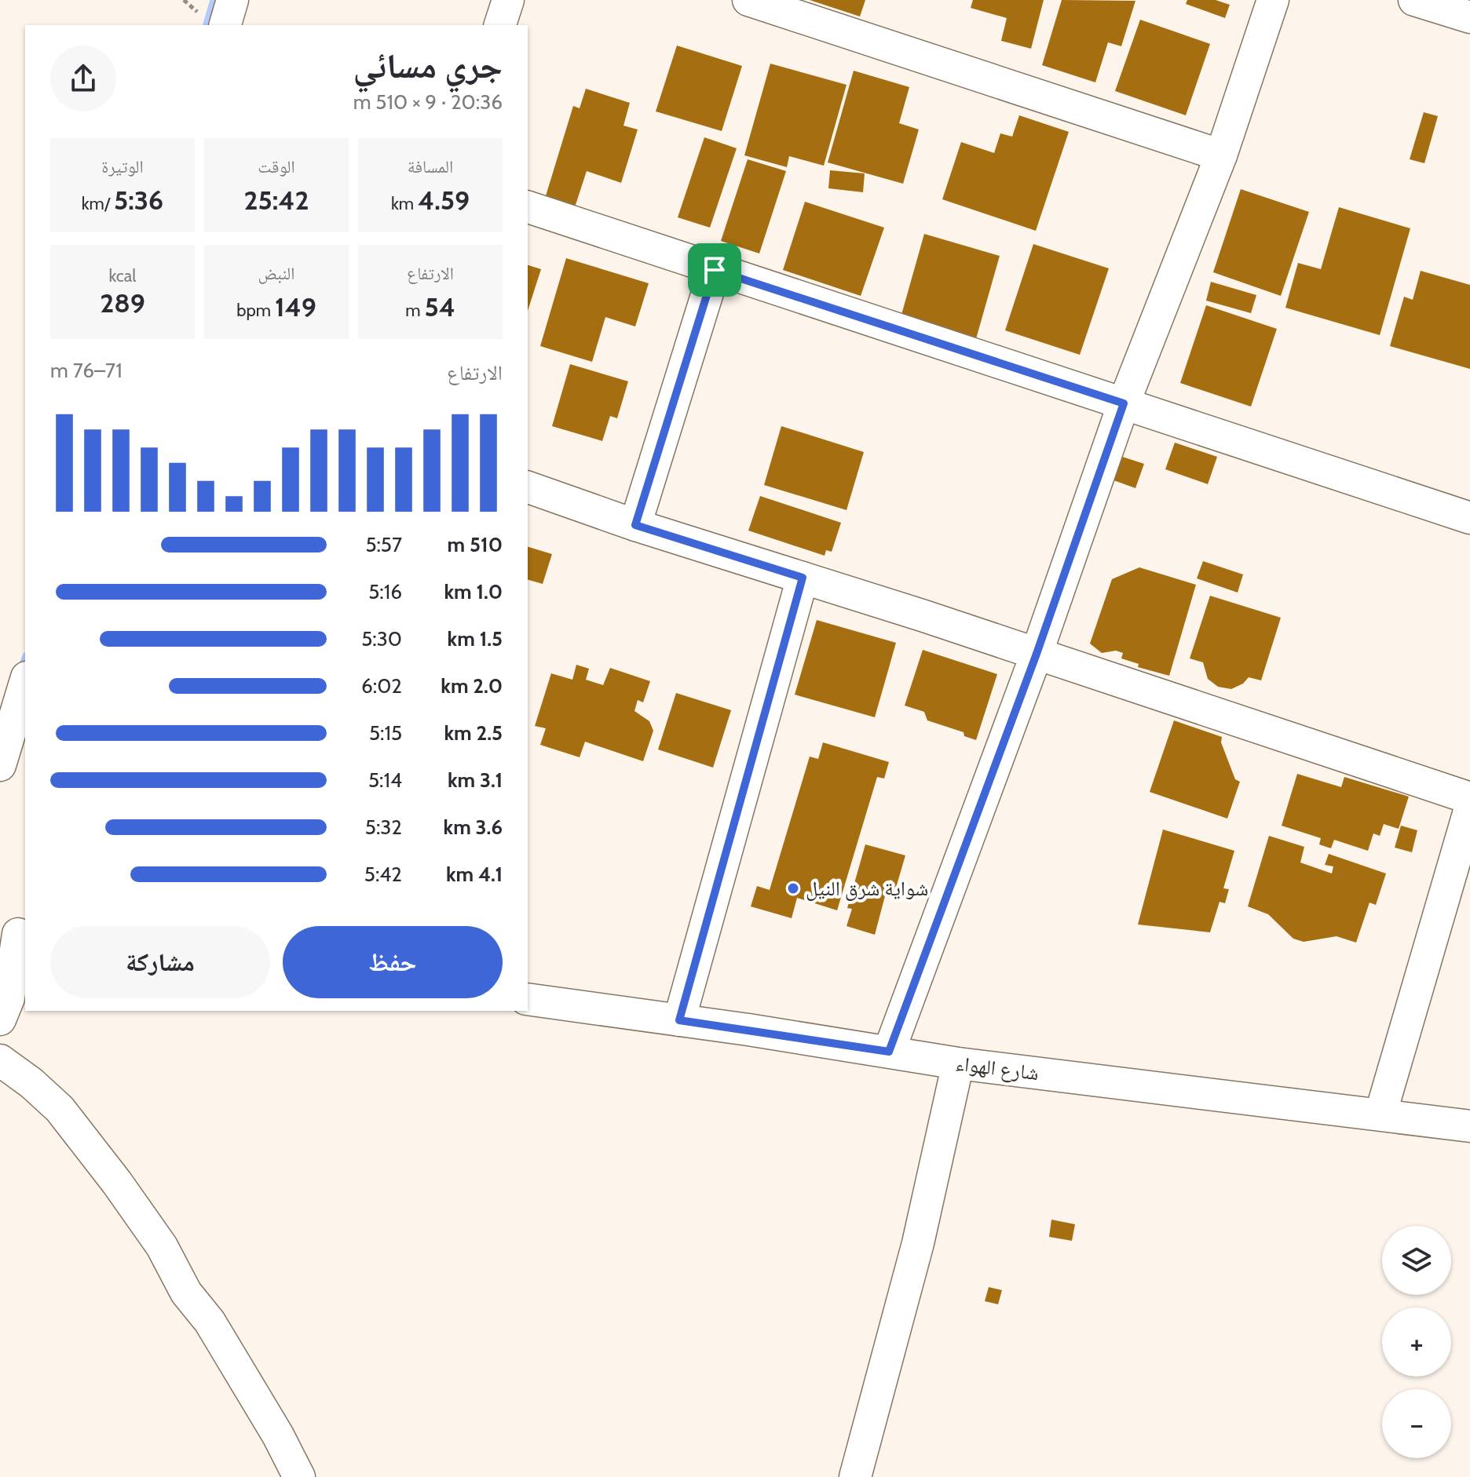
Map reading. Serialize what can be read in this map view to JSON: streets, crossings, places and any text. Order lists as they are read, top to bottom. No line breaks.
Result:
{"streets":{"street":["شارع الهواء"]},"places":["شواية شرق النيل"],"page":{"heading":["جري مسائي","20:36 · 9 × 510 m"],"stats":[["المسافة","4.59 km"],["الوقت","25:42"],["الوتيرة","5:36 /km"],["الارتفاع","54 m"],["النبض","149 bpm"],["kcal","289"]],"chart":["الارتفاع","71–76 m"],"list":[{"name":"510 m","note":"5:57"},{"name":"1.0 km","note":"5:16"},{"name":"1.5 km","note":"5:30"},{"name":"2.0 km","note":"6:02"},{"name":"2.5 km","note":"5:15"},{"name":"3.1 km","note":"5:14"},{"name":"3.6 km","note":"5:32"},{"name":"4.1 km","note":"5:42"}],"buttons":["حفظ","مشاركة"],"map_buttons":["+","−"]}}
